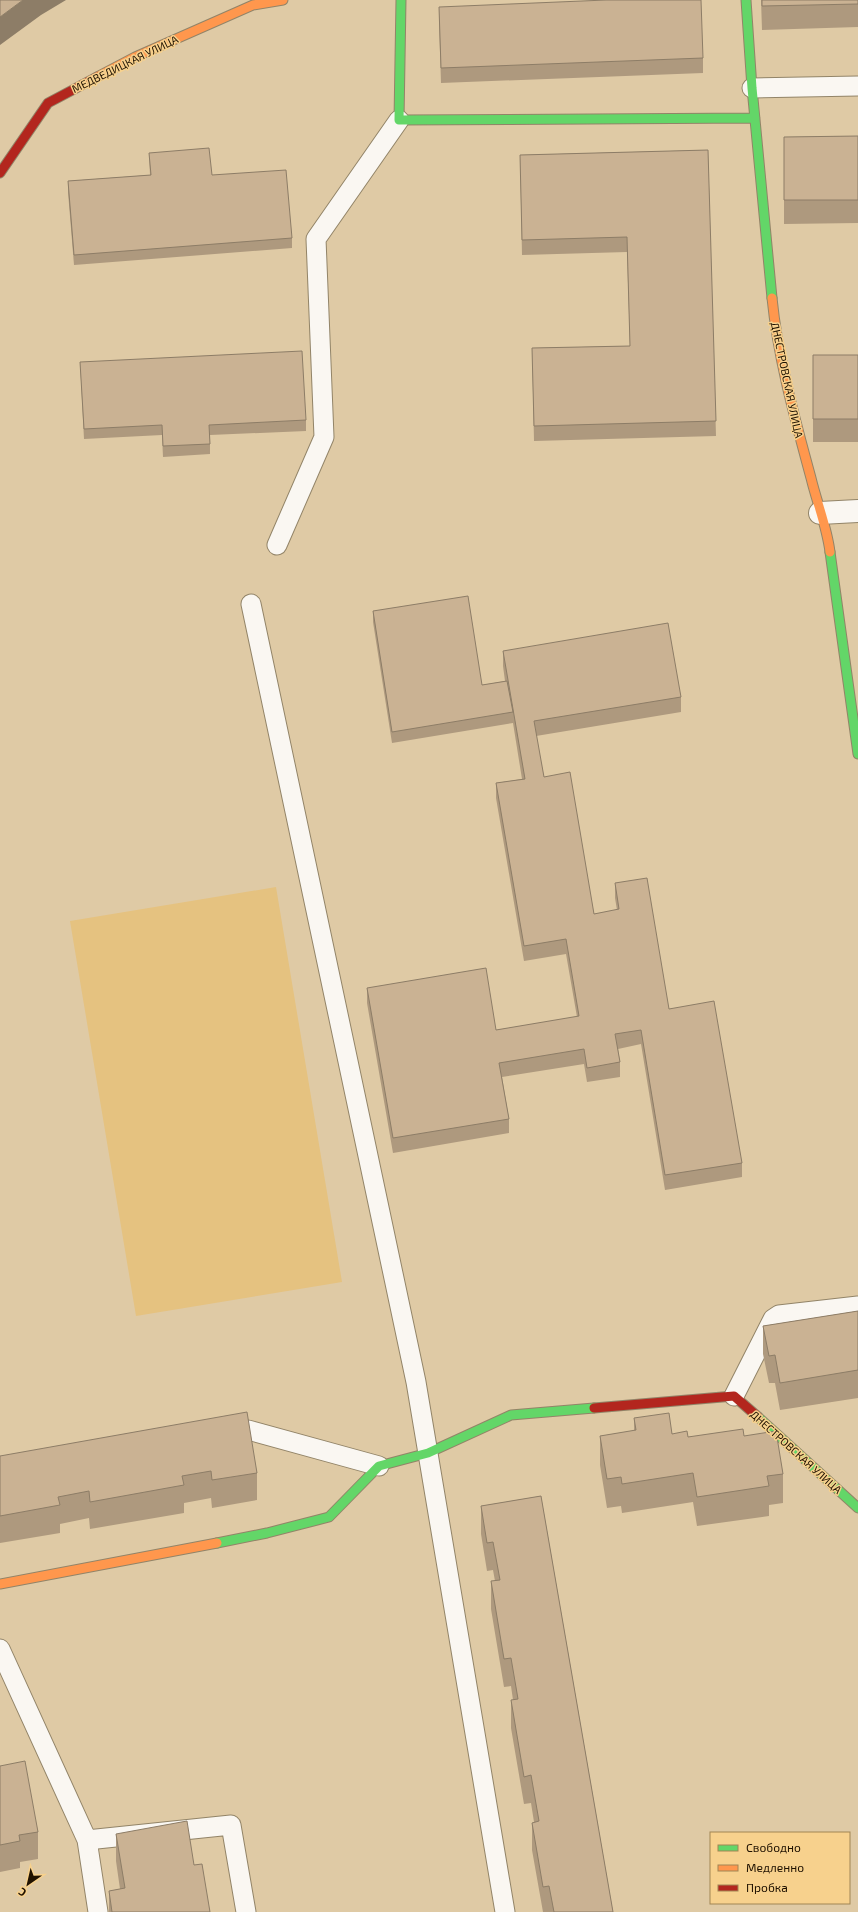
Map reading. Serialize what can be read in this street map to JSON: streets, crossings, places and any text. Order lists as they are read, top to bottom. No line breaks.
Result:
{"streets":{"street":["МЕДВЕДИЦКАЯ УЛИЦА","ДНЕСТРОВСКАЯ УЛИЦА"]},"legend":["Свободно","Медленно","Пробка"],"north":"bottom left"}
